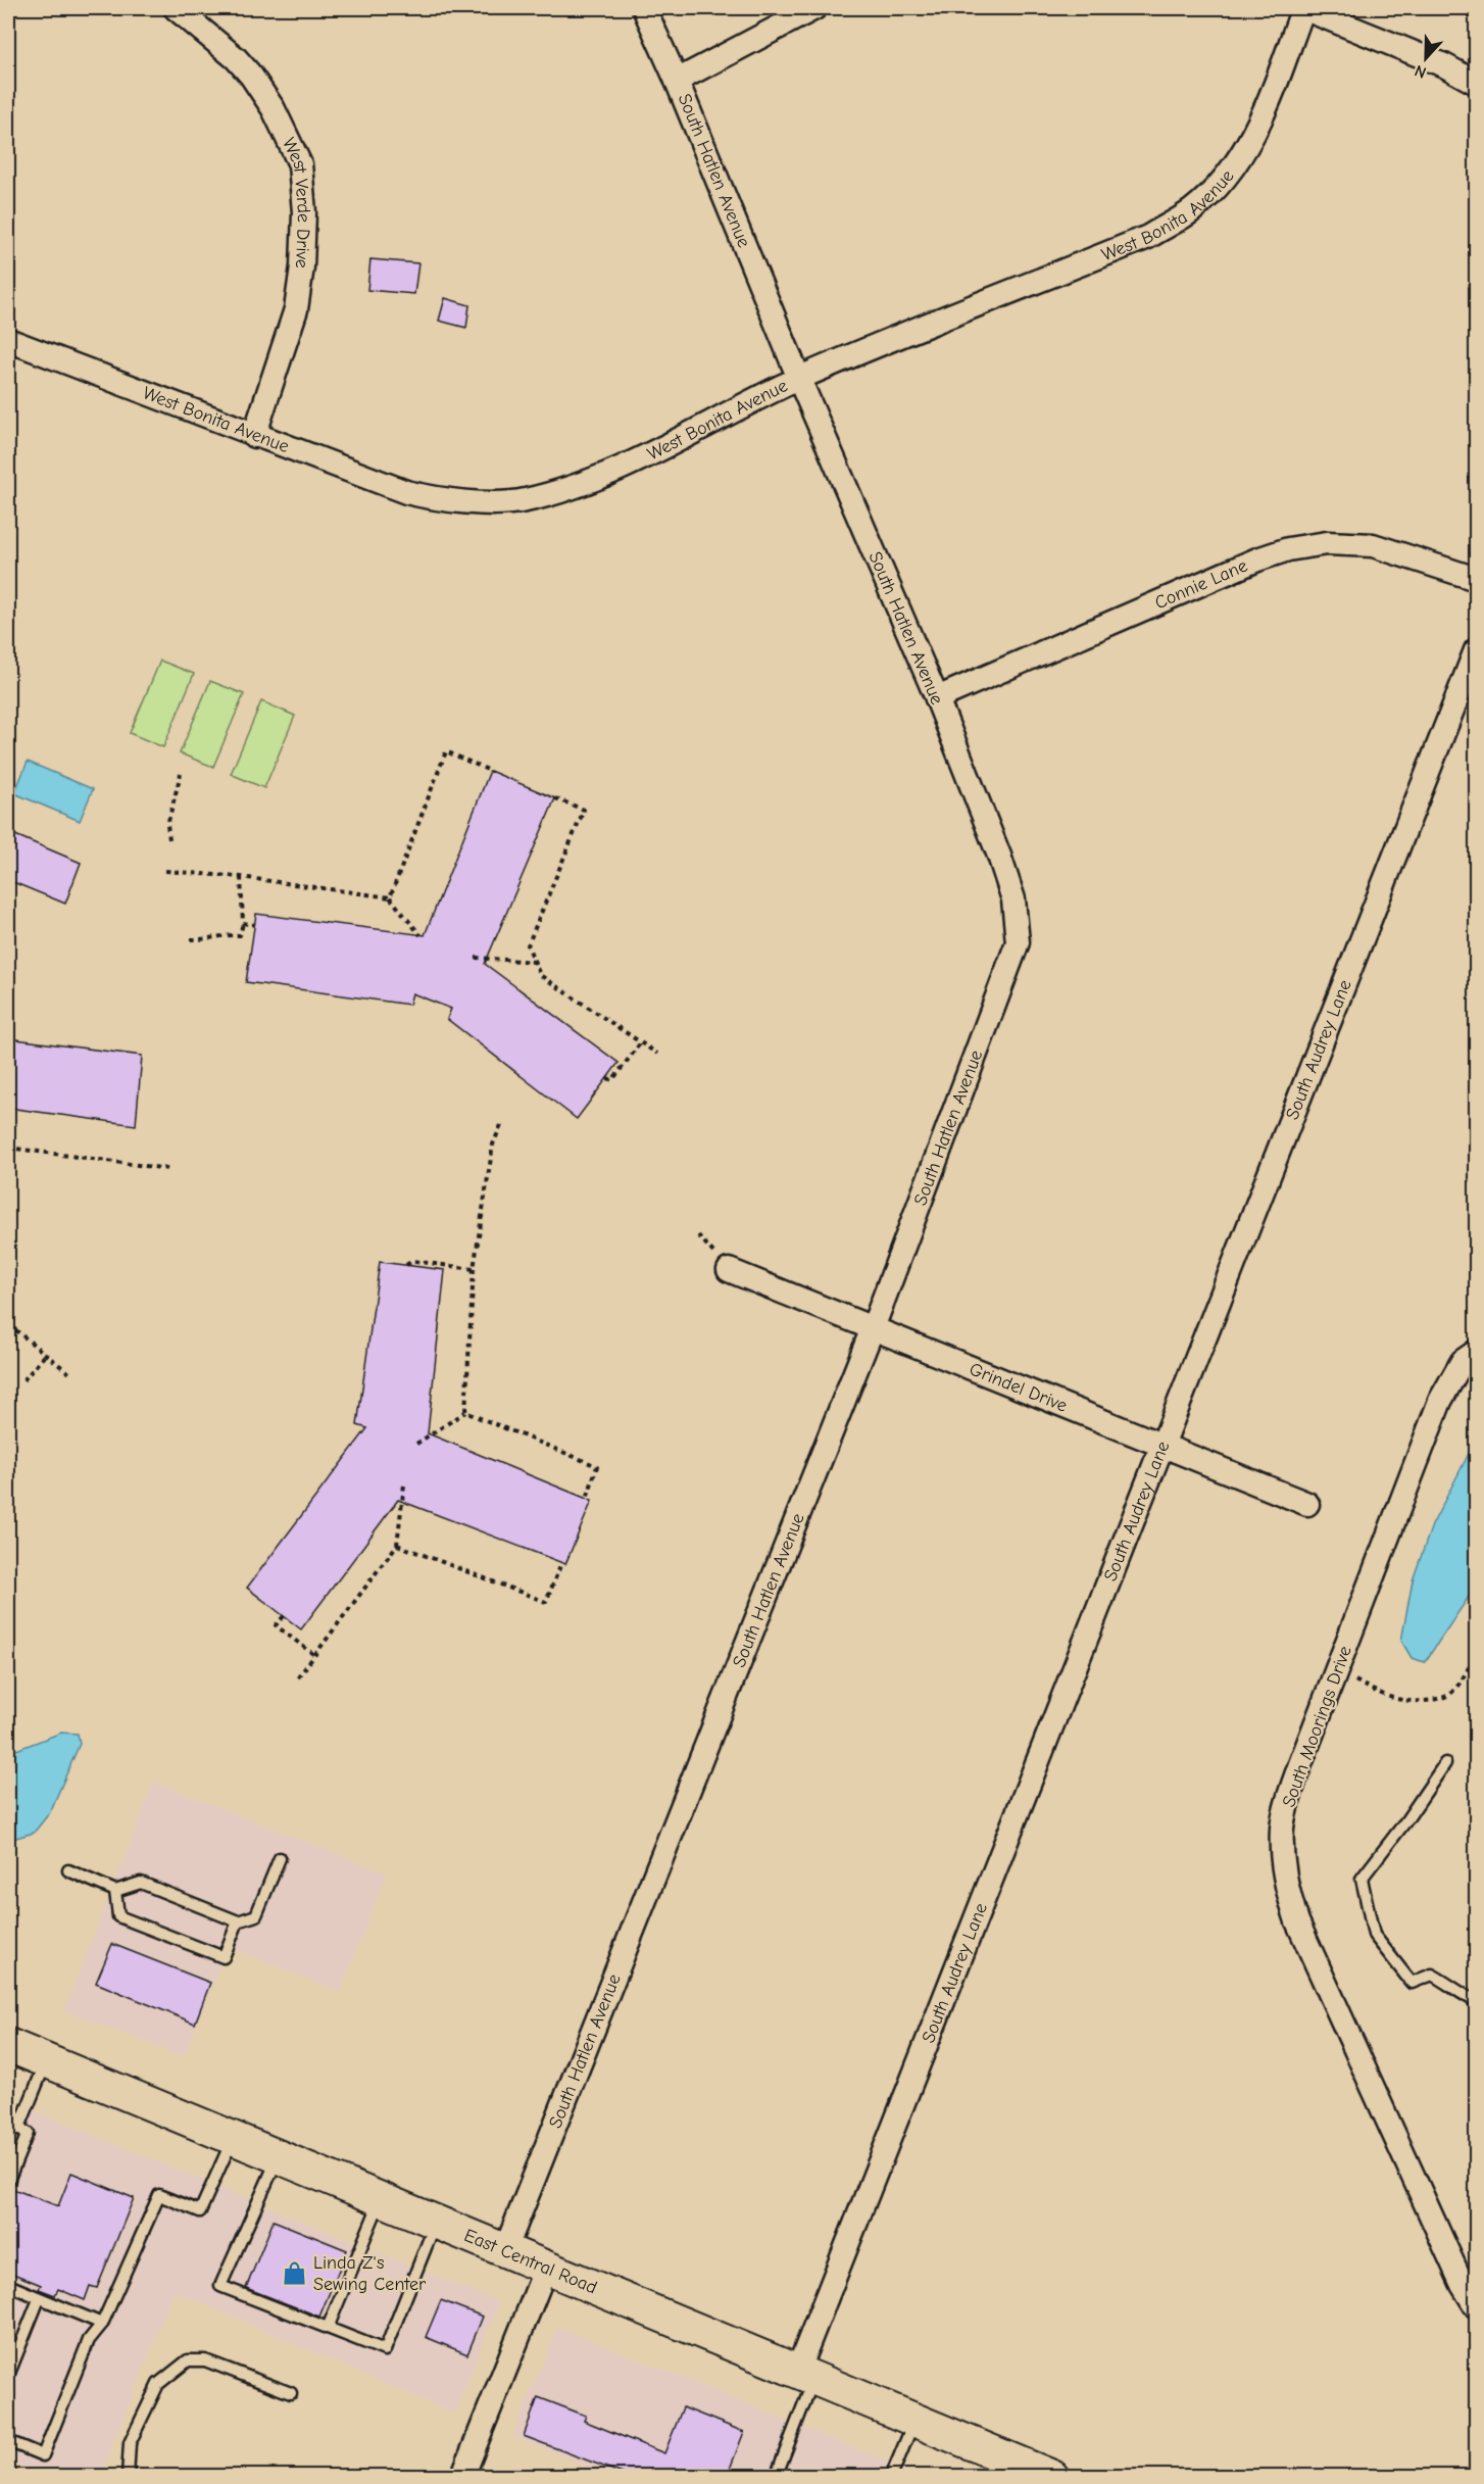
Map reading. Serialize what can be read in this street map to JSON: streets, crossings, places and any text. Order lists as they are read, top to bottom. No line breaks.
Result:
{"streets":{"main road":["East Central Road"],"street":["South Hatlen Avenue","West Verde Drive","West Bonita Avenue","Connie Lane","South Audrey Lane","Grindel Drive","South Moorings Drive"]},"crossings":[["South Hatlen Avenue","West Bonita Avenue"],["South Hatlen Avenue","Connie Lane"],["South Hatlen Avenue","Grindel Drive"],["South Hatlen Avenue","East Central Road"],["West Verde Drive","West Bonita Avenue"],["South Audrey Lane","Grindel Drive"],["South Audrey Lane","East Central Road"]],"places":{"shop":["Linda Z's Sewing Center"]},"north":"bottom"}
